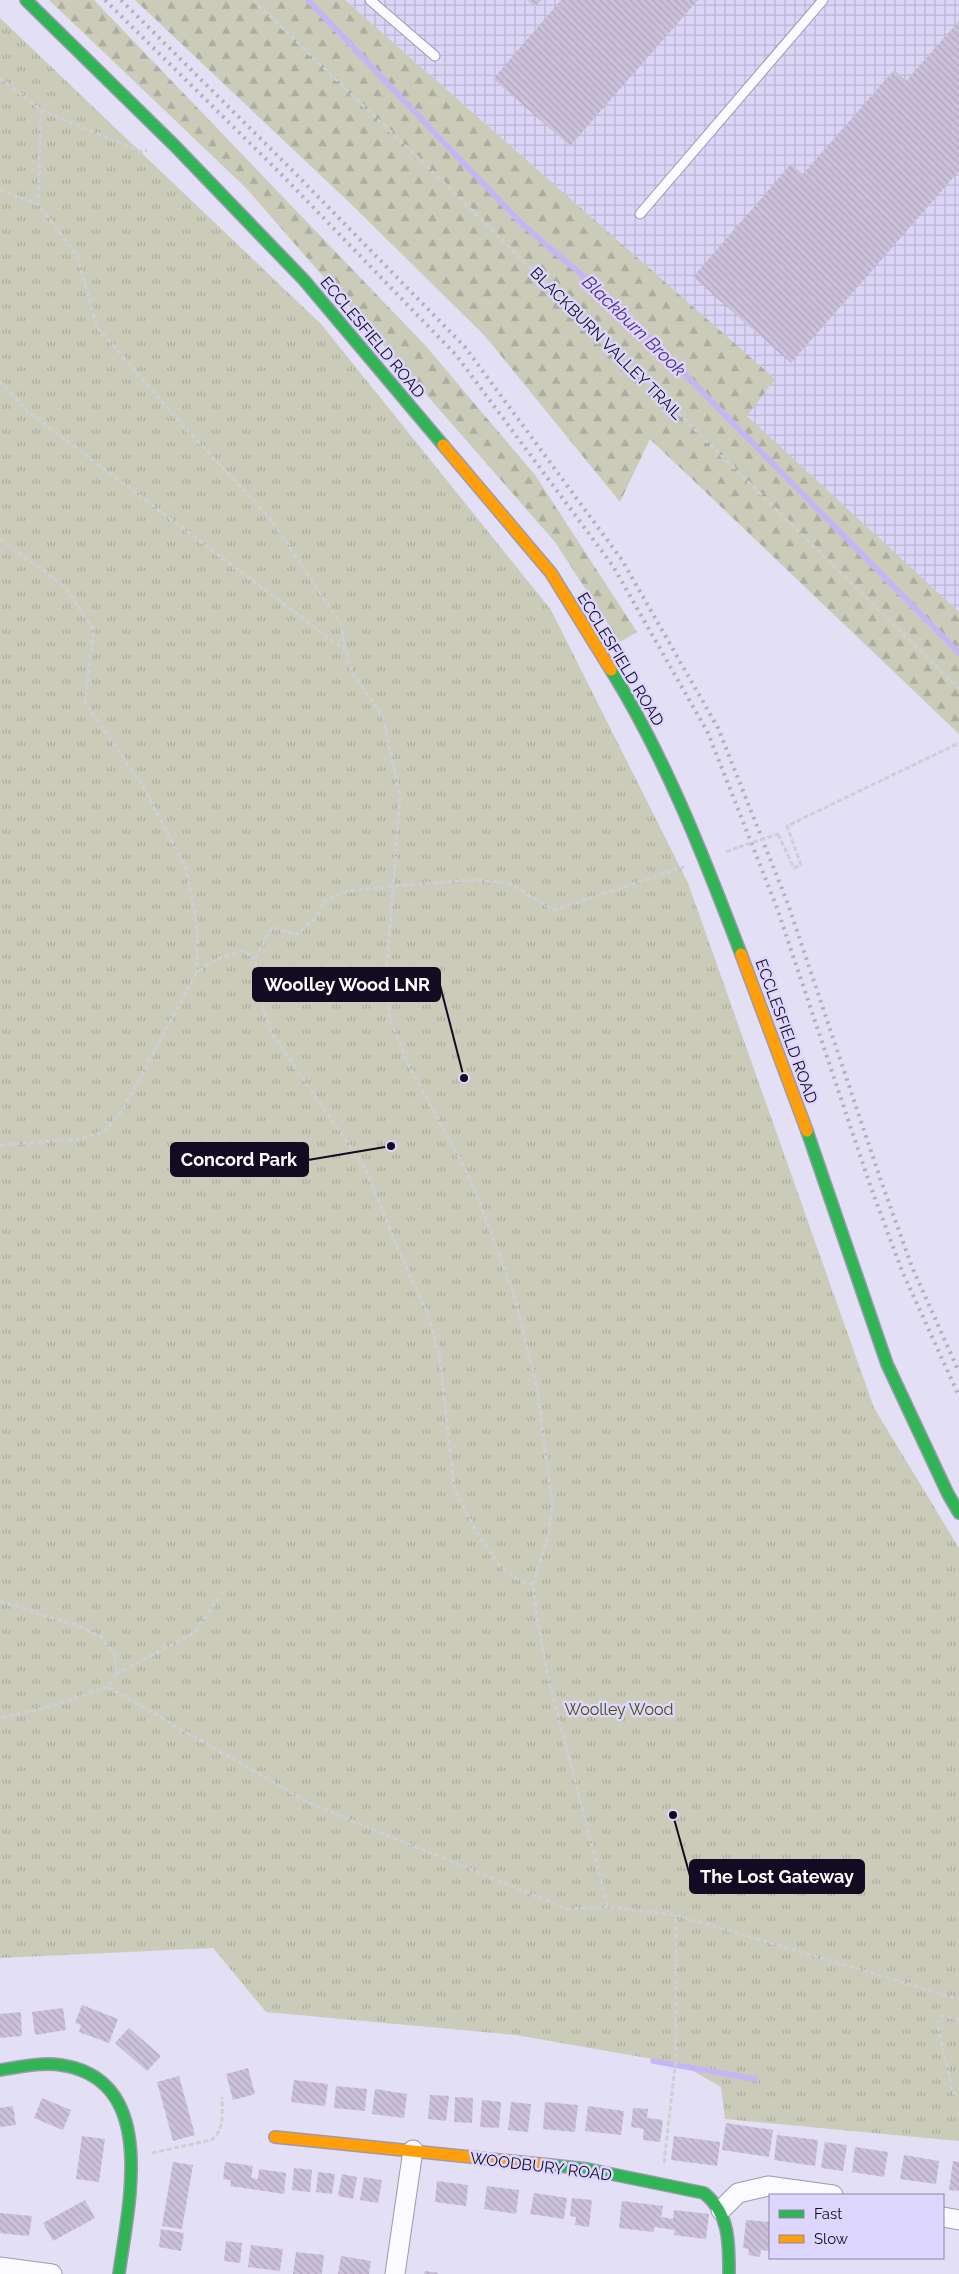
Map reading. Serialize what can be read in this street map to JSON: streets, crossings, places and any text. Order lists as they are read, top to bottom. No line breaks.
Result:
{"streets":{"main road":["ECCLESFIELD ROAD","WOODBURY ROAD"],"path":["BLACKBURN VALLEY TRAIL"]},"water":["Blackburn Brook"],"parks":["Woolley Wood"],"places":["Woolley Wood LNR","Concord Park","The Lost Gateway"],"legend":["Fast","Slow"]}
